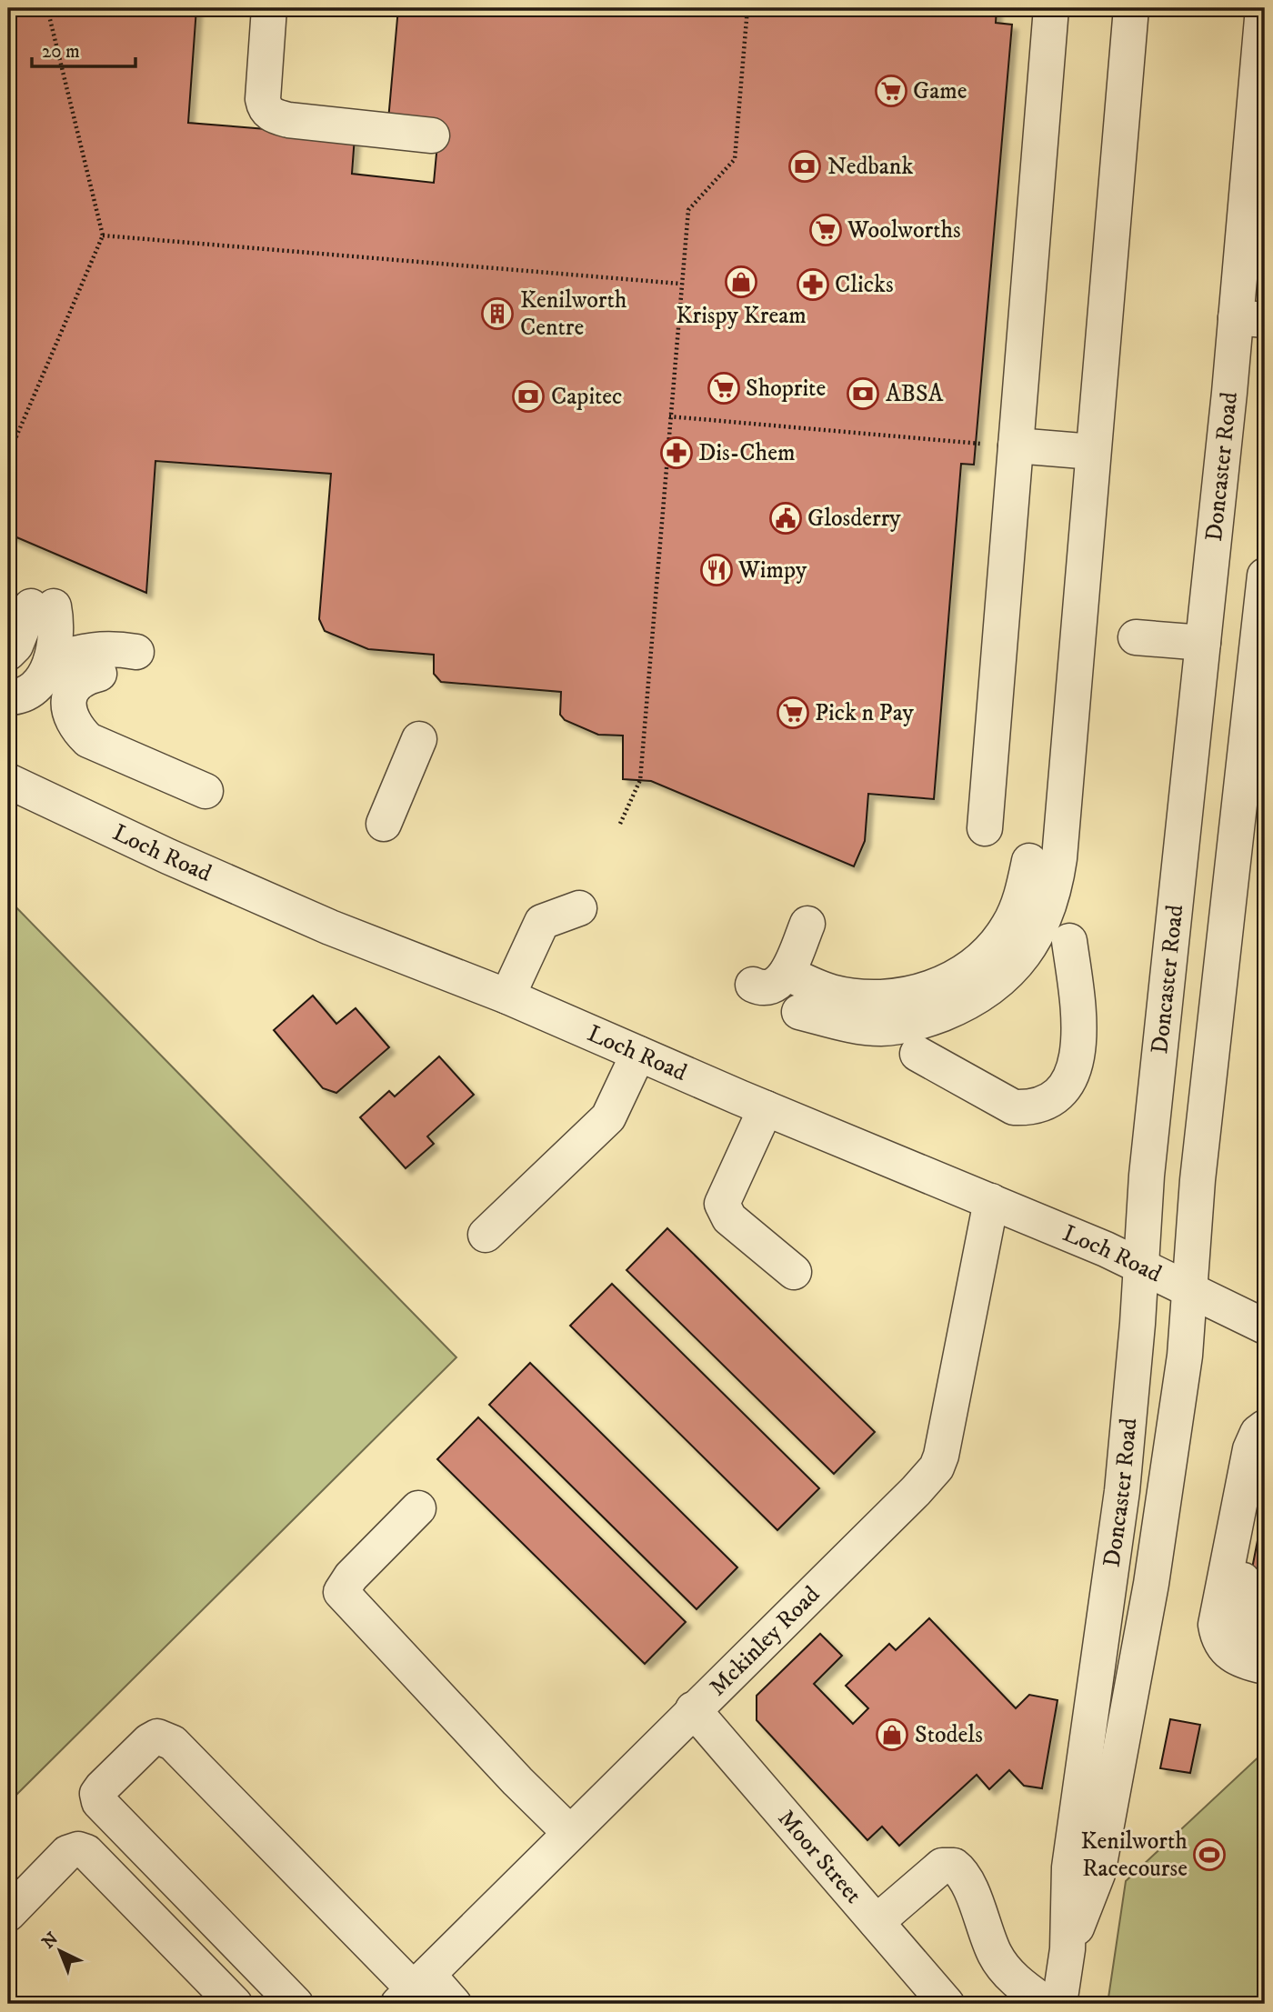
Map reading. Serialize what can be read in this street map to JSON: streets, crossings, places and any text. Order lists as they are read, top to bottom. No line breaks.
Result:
{"streets":{"street":["Doncaster Road","Loch Road","Mckinley Road","Moor Street"]},"crossings":[["Doncaster Road","Loch Road"],["Loch Road","Mckinley Road"],["Mckinley Road","Moor Street"]],"places":{"supermarket":["Game","Woolworths","Shoprite","Pick n Pay"],"bank":["Nedbank","ABSA","Capitec"],"shop":["Krispy Kream","Stodels"],"pharmacy":["Clicks","Dis-Chem"],"building":["Kenilworth Centre"],"public building":["Glosderry"],"restaurant":["Wimpy"],"sports":["Kenilworth Racecourse"]},"scale_bar":"20 m","north":"top left"}
